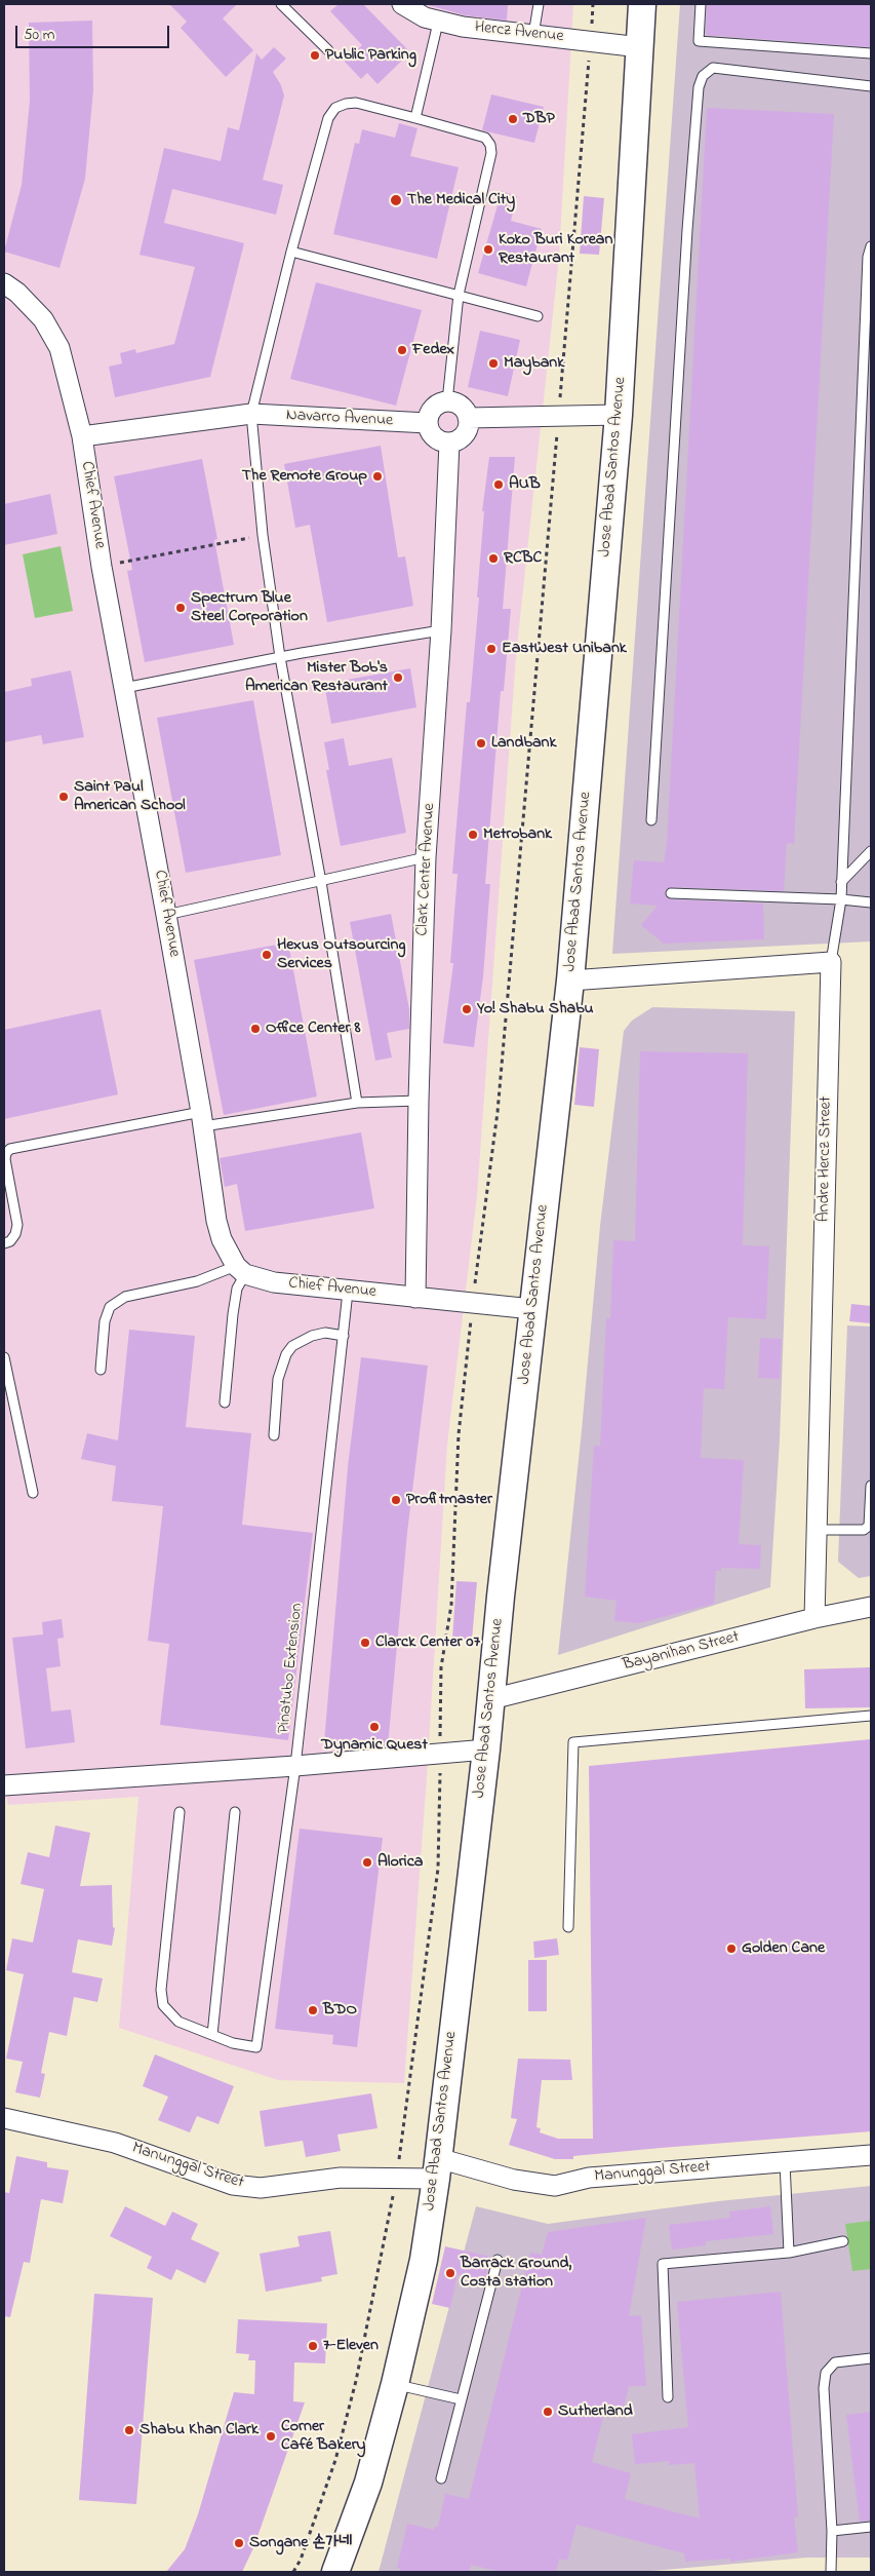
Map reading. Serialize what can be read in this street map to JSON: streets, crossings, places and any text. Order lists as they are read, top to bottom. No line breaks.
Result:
{"streets":{"main road":["Jose Abad Santos Avenue"],"street":["Hercz Avenue","Navarro Avenue","Chief Avenue","Clark Center Avenue","Andre Hercz Street","Bayanihan Street","Manunggal Street"],"lane":["Pinatubo Extension"]},"crossings":[["Hercz Avenue","Jose Abad Santos Avenue"],["Navarro Avenue","Chief Avenue"],["Navarro Avenue","Clark Center Avenue"],["Jose Abad Santos Avenue","Chief Avenue"],["Jose Abad Santos Avenue","Bayanihan Street"],["Jose Abad Santos Avenue","Manunggal Street"],["Chief Avenue","Clark Center Avenue"],["Chief Avenue","Pinatubo Extension"],["Andre Hercz Street","Bayanihan Street"]],"places":["Public Parking","DBP","The Medical City","Koko Buri Korean Restaurant","Fedex","Maybank","The Remote Group","AUB","RCBC","Spectrum Blue Steel Corporation","EastWest Unibank","Mister Bob's American Restaurant","Landbank","Saint Paul American School","Metrobank","Hexus Outsourcing Services","Yo! Shabu Shabu","Office Center 8","Profitmaster","Clarck Center 07","Dynamic Quest","Alorica","Golden Cane","BDO","Barrack Ground, Costa station","7-Eleven","Sutherland","Shabu Khan Clark","Corner Café Bakery","Songane 손가네"],"scale_bar":"50 m"}
